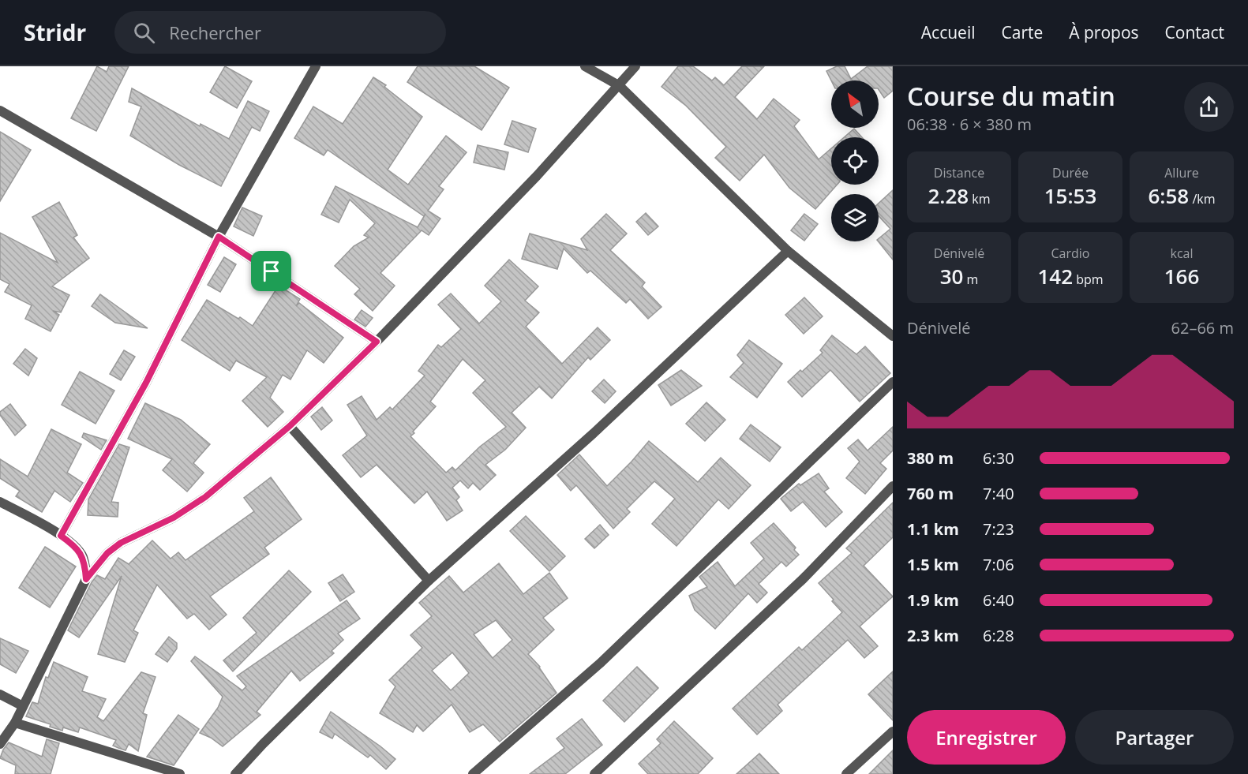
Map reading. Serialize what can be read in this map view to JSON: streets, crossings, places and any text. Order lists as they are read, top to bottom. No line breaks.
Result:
{"north":"top left","page":{"header":"Stridr","search":"Rechercher","nav":["Accueil","Carte","À propos","Contact"],"heading":["Course du matin","06:38 · 6 × 380 m"],"stats":[["Distance","2.28 km"],["Durée","15:53"],["Allure","6:58 /km"],["Dénivelé","30 m"],["Cardio","142 bpm"],["kcal","166"]],"chart":["Dénivelé","62–66 m"],"list":[{"name":"380 m","note":"6:30"},{"name":"760 m","note":"7:40"},{"name":"1.1 km","note":"7:23"},{"name":"1.5 km","note":"7:06"},{"name":"1.9 km","note":"6:40"},{"name":"2.3 km","note":"6:28"}],"buttons":["Enregistrer","Partager"]}}
